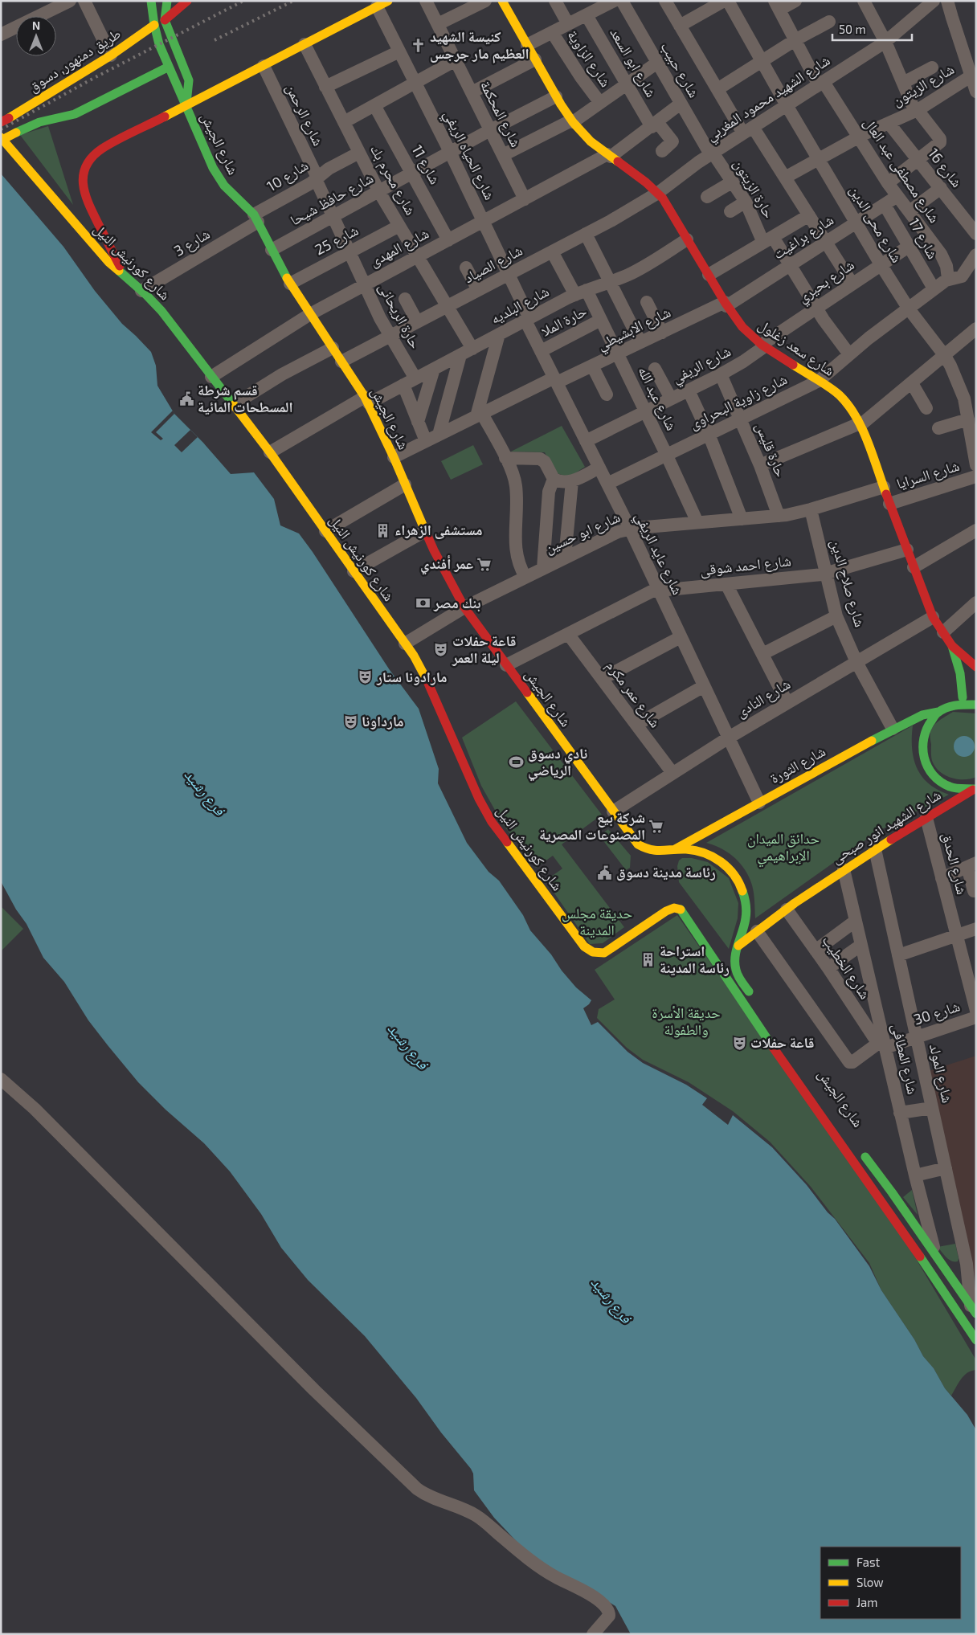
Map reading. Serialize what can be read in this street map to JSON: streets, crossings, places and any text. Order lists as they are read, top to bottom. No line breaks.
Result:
{"streets":{"main road":["طريق دمنهور, دسوق","شارع الجيش","شارع كورنيش النيل","شارع سعد زغلول","شارع الثورة","شارع الشهيد انور صبحى"],"street":["شارع الزاوية","شارع ابو السعد","شارع حبيب","شارع الزيتون","شارع الشهيد محمود المغربي","شارع المحكمة","شارع الرحمن","شارع الحياه الريفي","شارع 11","شارع 16","شارع مصطفى عبد العال","شارع 10","شارع محرم بك","حارة الزيتون","شارع حافظ شيحا","شارع محى الدين","شارع براغيت","شارع 17","شارع 25","شارع 3","شارع المهدى","شارع الصياد","شارع بحيري","شارع البلديه","حارة الريحانى","حارة الملا","شارع الابشيطي","شارع الريفي","شارع عبد الله","شارع زاوية البحراوى","حارة قليس","شارع السرايا","شارع ابو حسين","شارع عايد الريفي","شارع احمد شوقى","شارع صلاح الدين","شارع عمر مكرم","شارع النادى","شارع الحدق","شارع الخطيب","شارع 30","شارع المطافى","شارع المولد"]},"crossings":[["شارع الزاوية","شارع ابو السعد"],["شارع الزاوية","شارع حبيب"],["شارع الزاوية","شارع المحكمة"],["شارع الزاوية","شارع سعد زغلول"],["طريق دمنهور, دسوق","شارع الجيش"],["شارع ابو السعد","شارع المهدى"],["شارع حبيب","شارع الشهيد محمود المغربي"],["شارع حبيب","حارة الزيتون"],["شارع حبيب","شارع المهدى"],["شارع الزيتون","شارع 16"],["شارع الزيتون","شارع مصطفى عبد العال"],["شارع الزيتون","شارع محى الدين"],["شارع الشهيد محمود المغربي","شارع مصطفى عبد العال"],["شارع الشهيد محمود المغربي","حارة الزيتون"],["شارع الشهيد محمود المغربي","شارع محى الدين"],["شارع الشهيد محمود المغربي","شارع الصياد"],["شارع الشهيد محمود المغربي","شارع سعد زغلول"],["شارع المحكمة","شارع حافظ شيحا"],["شارع المحكمة","شارع المهدى"],["شارع الرحمن","شارع 10"],["شارع الرحمن","حارة الريحانى"],["شارع الجيش","شارع 10"],["شارع الجيش","شارع حافظ شيحا"],["شارع الجيش","شارع 25"],["شارع الجيش","شارع 3"],["شارع الجيش","شارع المهدى"],["شارع الجيش","شارع كورنيش النيل"],["شارع الجيش","شارع الصياد"],["شارع الجيش","شارع البلديه"],["شارع الجيش","شارع الابشيطي"],["شارع الجيش","شارع ابو حسين"],["شارع الجيش","شارع احمد شوقى"],["شارع الجيش","شارع النادى"],["شارع الجيش","شارع الثورة"],["شارع الجيش","شارع الشهيد انور صبحى"],["شارع الجيش","شارع المطافى"],["شارع الجيش","شارع المولد"],["شارع الحياه الريفي","شارع حافظ شيحا"],["شارع الحياه الريفي","شارع المهدى"],["شارع الحياه الريفي","شارع الصياد"],["شارع الحياه الريفي","شارع البلديه"],["شارع الحياه الريفي","شارع عايد الريفي"],["شارع 11","شارع حافظ شيحا"],["شارع 11","شارع المهدى"],["شارع مصطفى عبد العال","شارع براغيت"],["شارع مصطفى عبد العال","شارع زاوية البحراوى"],["شارع 10","شارع محرم بك"],["شارع 10","شارع 3"],["شارع 10","حارة الريحانى"],["شارع محرم بك","شارع حافظ شيحا"],["شارع محرم بك","شارع 25"],["شارع محرم بك","شارع المهدى"],["شارع محرم بك","شارع الصياد"],["شارع محرم بك","شارع البلديه"],["حارة الزيتون","شارع براغيت"],["حارة الزيتون","شارع بحيري"],["حارة الزيتون","شارع زاوية البحراوى"],["شارع حافظ شيحا","حارة الريحانى"],["شارع حافظ شيحا","شارع سعد زغلول"],["شارع محى الدين","شارع براغيت"],["شارع محى الدين","شارع بحيري"],["شارع محى الدين","شارع زاوية البحراوى"],["شارع براغيت","شارع 17"],["شارع براغيت","شارع الابشيطي"],["شارع براغيت","شارع سعد زغلول"],["شارع 17","شارع بحيري"],["شارع 17","شارع زاوية البحراوى"],["شارع 25","حارة الريحانى"],["شارع 3","شارع كورنيش النيل"],["شارع المهدى","شارع كورنيش النيل"],["شارع المهدى","حارة الريحانى"],["شارع المهدى","شارع سعد زغلول"],["شارع كورنيش النيل","شارع البلديه"],["شارع كورنيش النيل","شارع ابو حسين"],["شارع الصياد","حارة الريحانى"],["شارع الصياد","شارع سعد زغلول"],["شارع الصياد","شارع عبد الله"],["شارع بحيري","شارع سعد زغلول"],["شارع بحيري","شارع الريفي"],["شارع البلديه","حارة الريحانى"],["شارع البلديه","شارع سعد زغلول"],["شارع البلديه","شارع عبد الله"],["شارع البلديه","شارع عايد الريفي"],["حارة الملا","شارع عبد الله"],["حارة الملا","شارع عايد الريفي"],["شارع الابشيطي","شارع سعد زغلول"],["شارع الابشيطي","شارع عبد الله"],["شارع الابشيطي","شارع عايد الريفي"],["شارع سعد زغلول","شارع الريفي"],["شارع سعد زغلول","شارع زاوية البحراوى"],["شارع سعد زغلول","شارع السرايا"],["شارع سعد زغلول","شارع ابو حسين"],["شارع سعد زغلول","شارع احمد شوقى"],["شارع سعد زغلول","شارع النادى"],["شارع الريفي","شارع عبد الله"],["شارع الريفي","حارة قليس"],["شارع الريفي","شارع عايد الريفي"],["شارع عبد الله","شارع زاوية البحراوى"],["شارع عبد الله","شارع ابو حسين"],["شارع زاوية البحراوى","حارة قليس"],["شارع زاوية البحراوى","شارع عايد الريفي"],["حارة قليس","شارع ابو حسين"],["شارع ابو حسين","شارع عايد الريفي"],["شارع ابو حسين","شارع صلاح الدين"],["شارع عايد الريفي","شارع احمد شوقى"],["شارع عايد الريفي","شارع النادى"],["شارع عايد الريفي","شارع الثورة"],["شارع احمد شوقى","شارع صلاح الدين"],["شارع احمد شوقى","شارع عمر مكرم"],["شارع صلاح الدين","شارع النادى"],["شارع صلاح الدين","شارع الثورة"],["شارع عمر مكرم","شارع النادى"],["شارع الشهيد انور صبحى","شارع الحدق"],["شارع الشهيد انور صبحى","شارع الخطيب"],["شارع الشهيد انور صبحى","شارع 30"],["شارع الشهيد انور صبحى","شارع المطافى"],["شارع الشهيد انور صبحى","شارع المولد"],["شارع الخطيب","شارع 30"],["شارع الخطيب","شارع المطافى"],["شارع 30","شارع المطافى"],["شارع 30","شارع المولد"]],"water":["فرع رشيد"],"parks":["حدائق الميدان الإبراهيمي","حديقة مجلس المدينة","حديقة الأسرة والطفولة"],"places":{"church":["كنيسة الشهيد العظيم مار جرجس"],"public building":["قسم شرطة المسطحات المائية","رئاسة مدينة دسوق"],"building":["مستشفى الزهراء","استراحة رئاسة المدينة"],"supermarket":["عمر أفندي","شركة بيع المصنوعات المصرية"],"bank":["بنك مصر"],"theatre":["قاعة حفلات ليلة العمر","مارادونا ستار","مارداونا","قاعة حفلات"],"sports":["نادي دسوق الرياضي"]},"legend":["Fast","Slow","Jam"],"scale_bar":"50 m","north":"top"}
